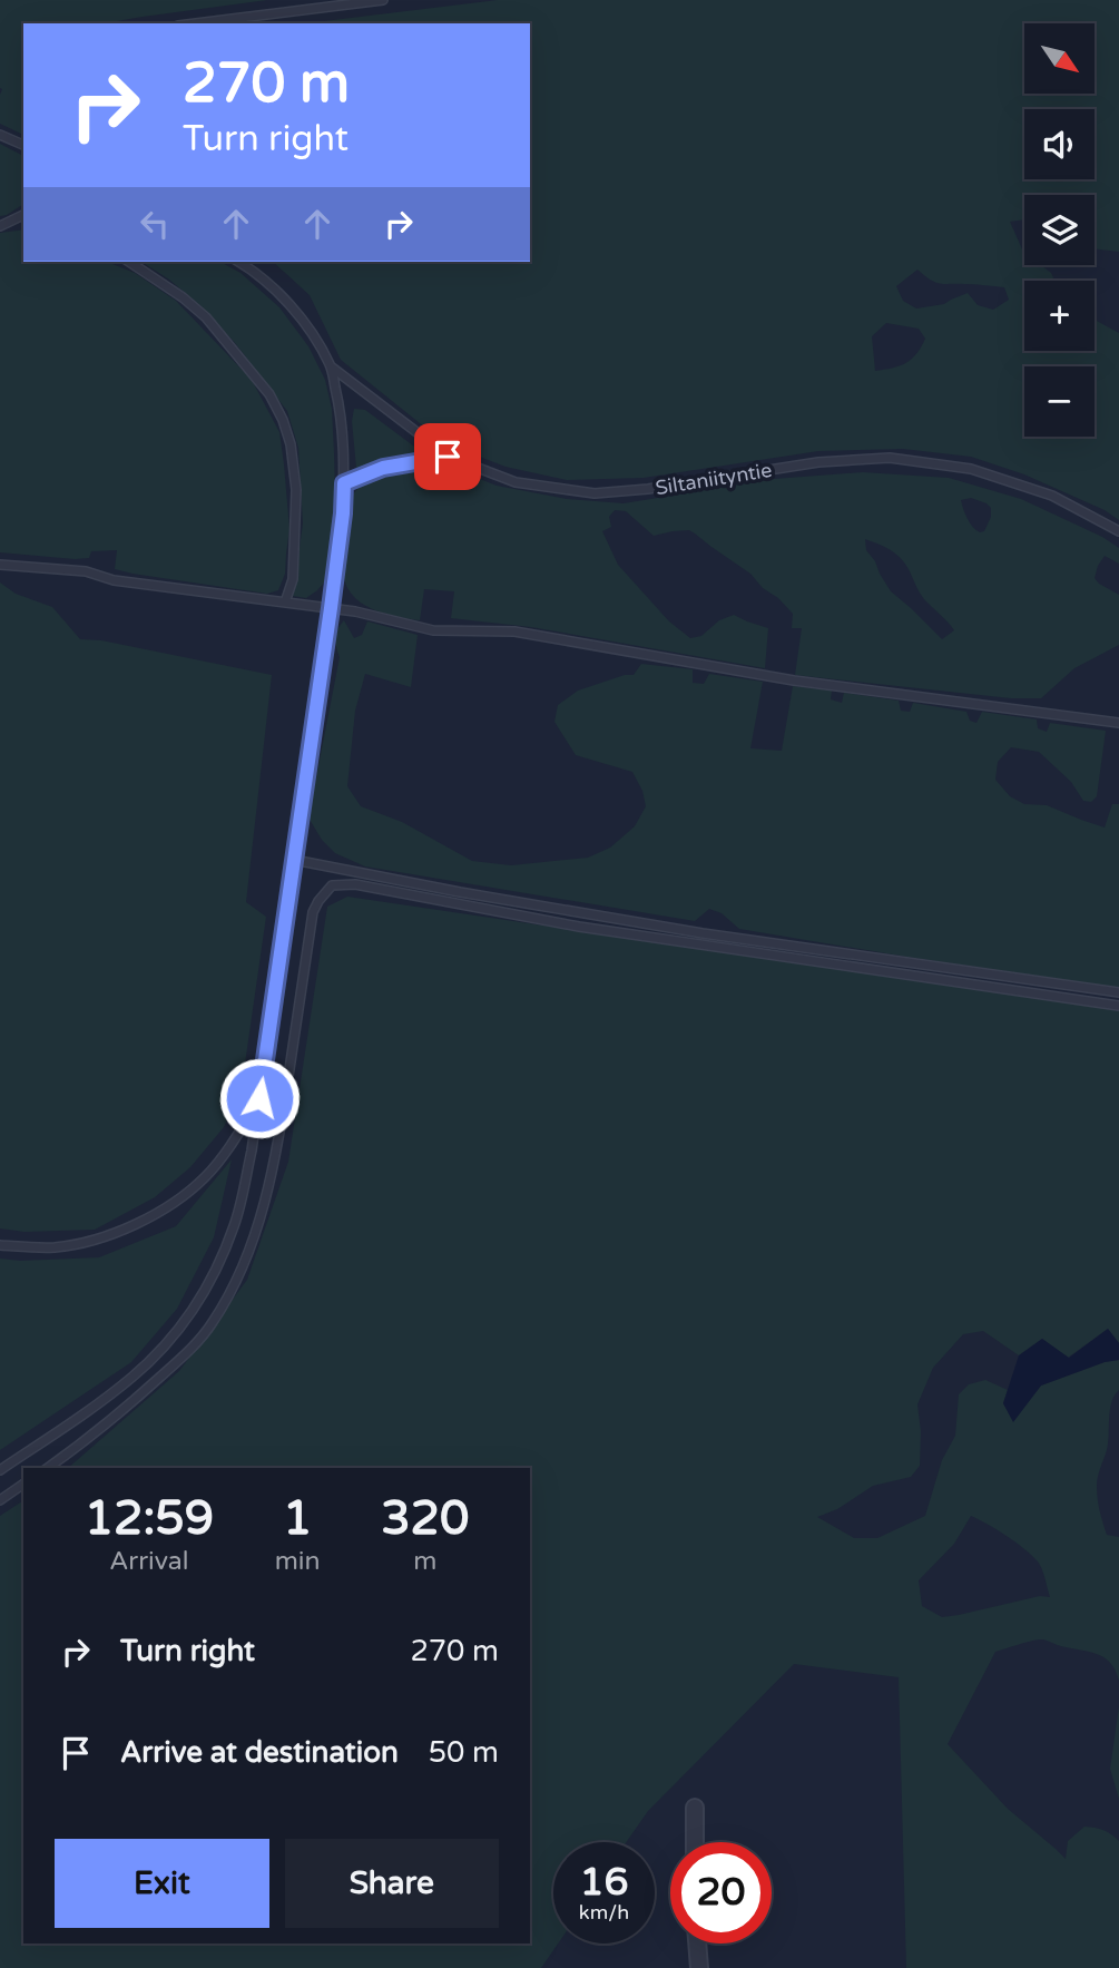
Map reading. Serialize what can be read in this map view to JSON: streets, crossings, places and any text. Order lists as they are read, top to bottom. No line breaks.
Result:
{"streets":{"lane":["Siltaniityntie"]},"north":"bottom right","page":{"map_buttons":["+","−"],"turn":["270 m","Turn right"],"eta":["12:59","Arrival","1","min","320","m"],"list":[{"name":"Turn right","value":"270 m"},{"name":"Arrive at destination","value":"50 m"}],"buttons":["Exit","Share"],"speed":"16 km/h","limit":"20"}}
